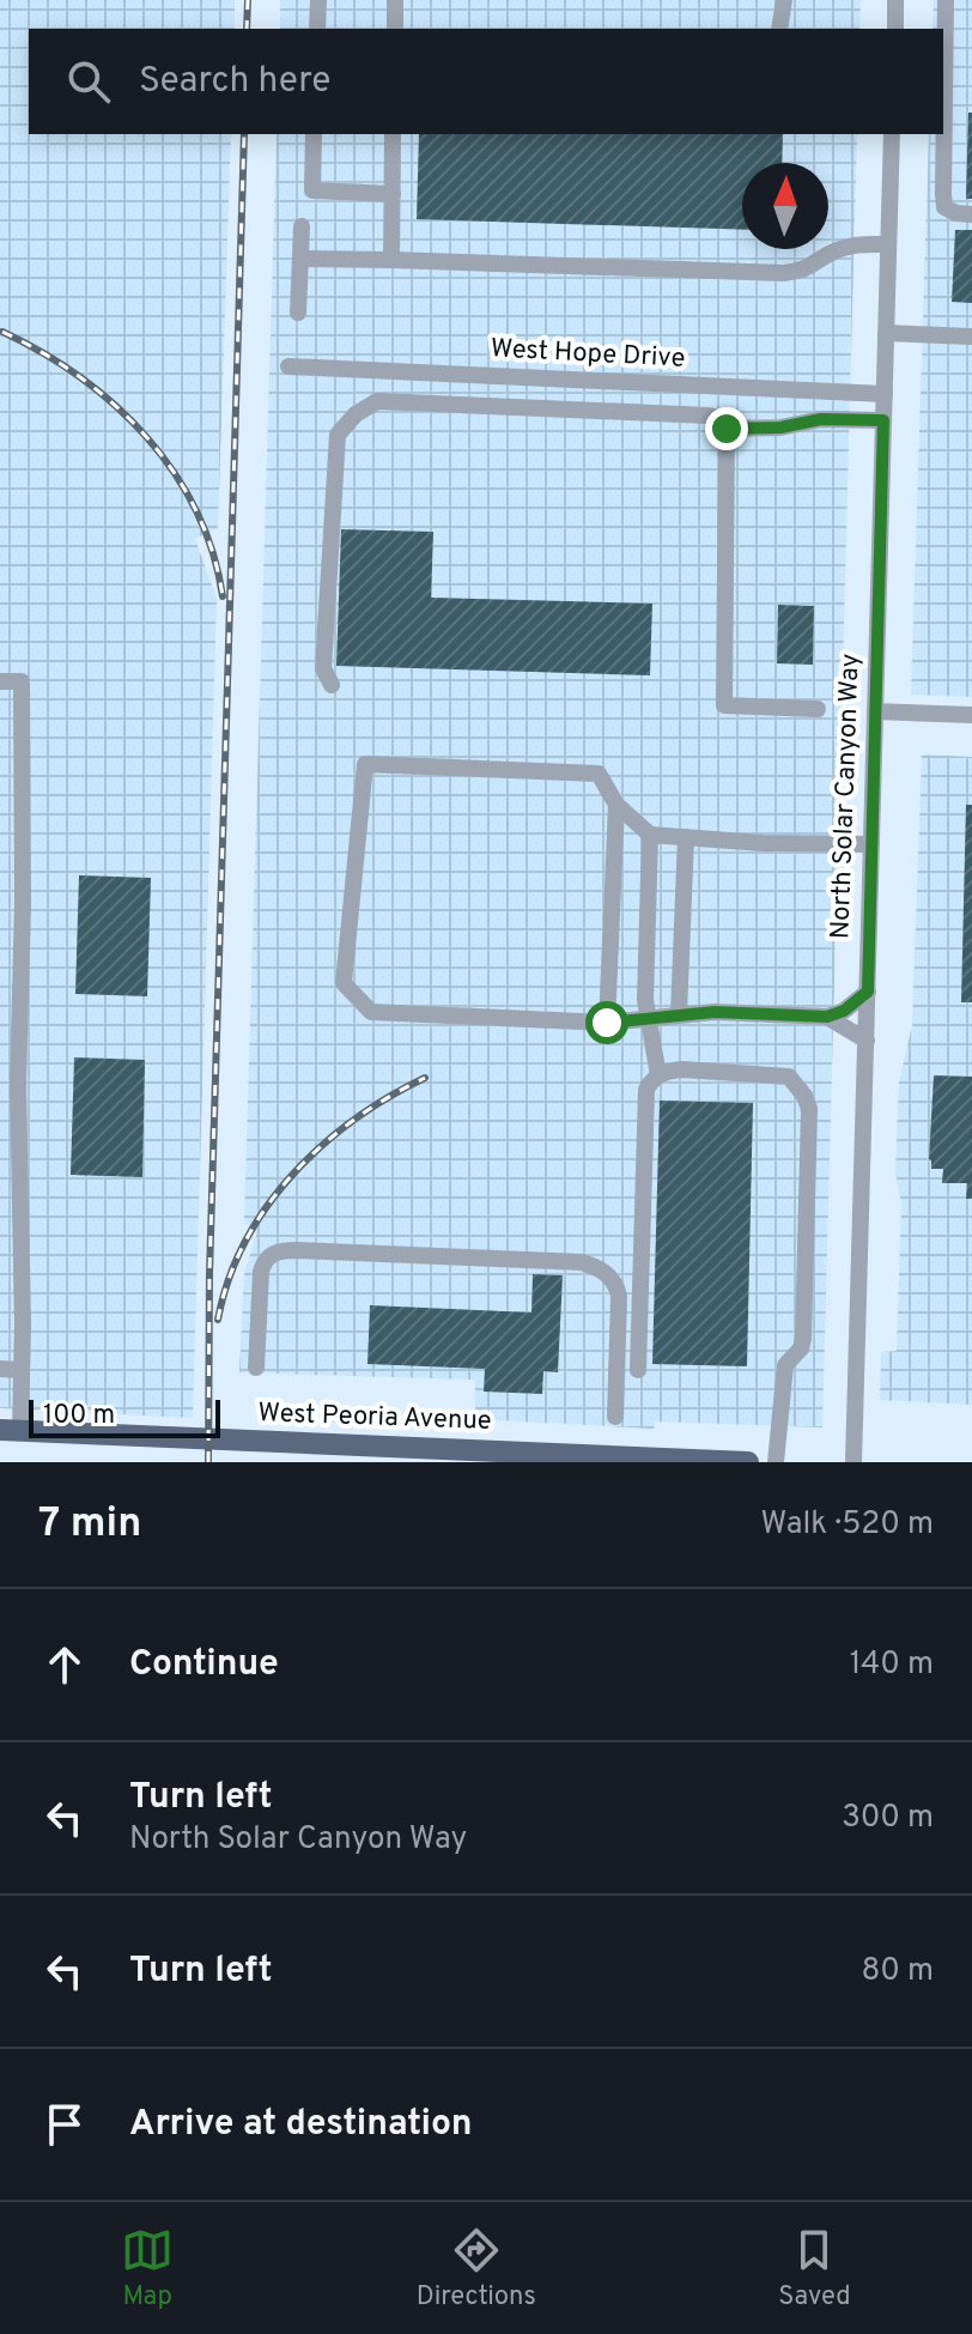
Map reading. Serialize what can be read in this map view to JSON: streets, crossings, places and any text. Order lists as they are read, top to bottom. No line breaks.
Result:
{"streets":{"main road":["West Peoria Avenue"],"street":["West Hope Drive","North Solar Canyon Way"]},"crossings":[["West Hope Drive","North Solar Canyon Way"]],"scale_bar":"100 m","north":"top","page":{"search":"Search here","scale":"100 m","heading":["7 min","Walk · 520 m"],"list":[["Continue","140 m"],["Turn left","North Solar Canyon Way","300 m"],["Turn left","80 m"],"Arrive at destination"],"nav":["Map","Directions","Saved"]}}
